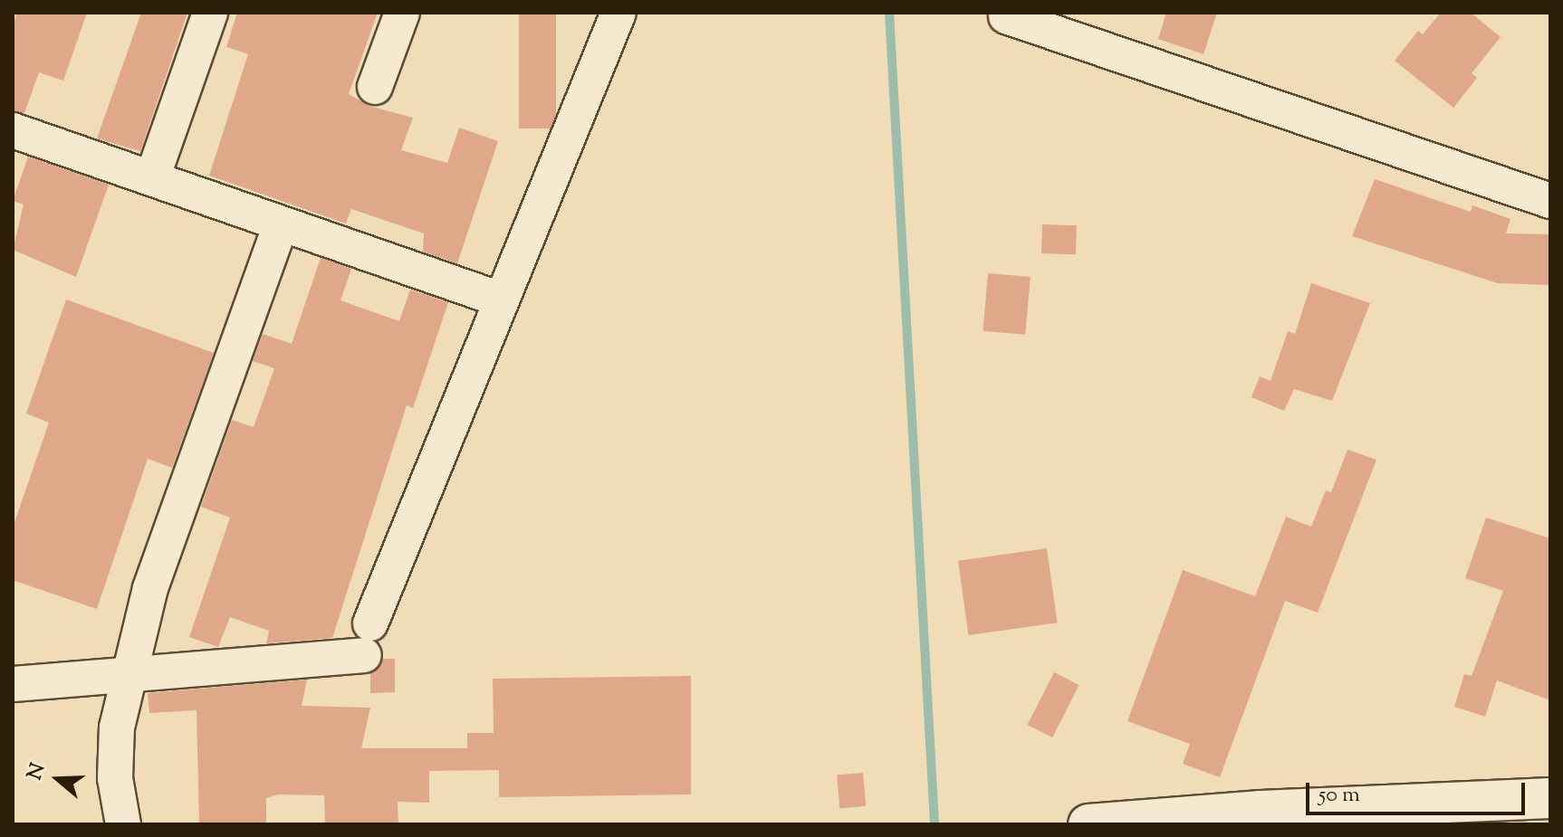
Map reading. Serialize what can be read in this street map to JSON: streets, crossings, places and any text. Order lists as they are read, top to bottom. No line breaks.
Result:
{"scale_bar":"50 m","north":"left"}
